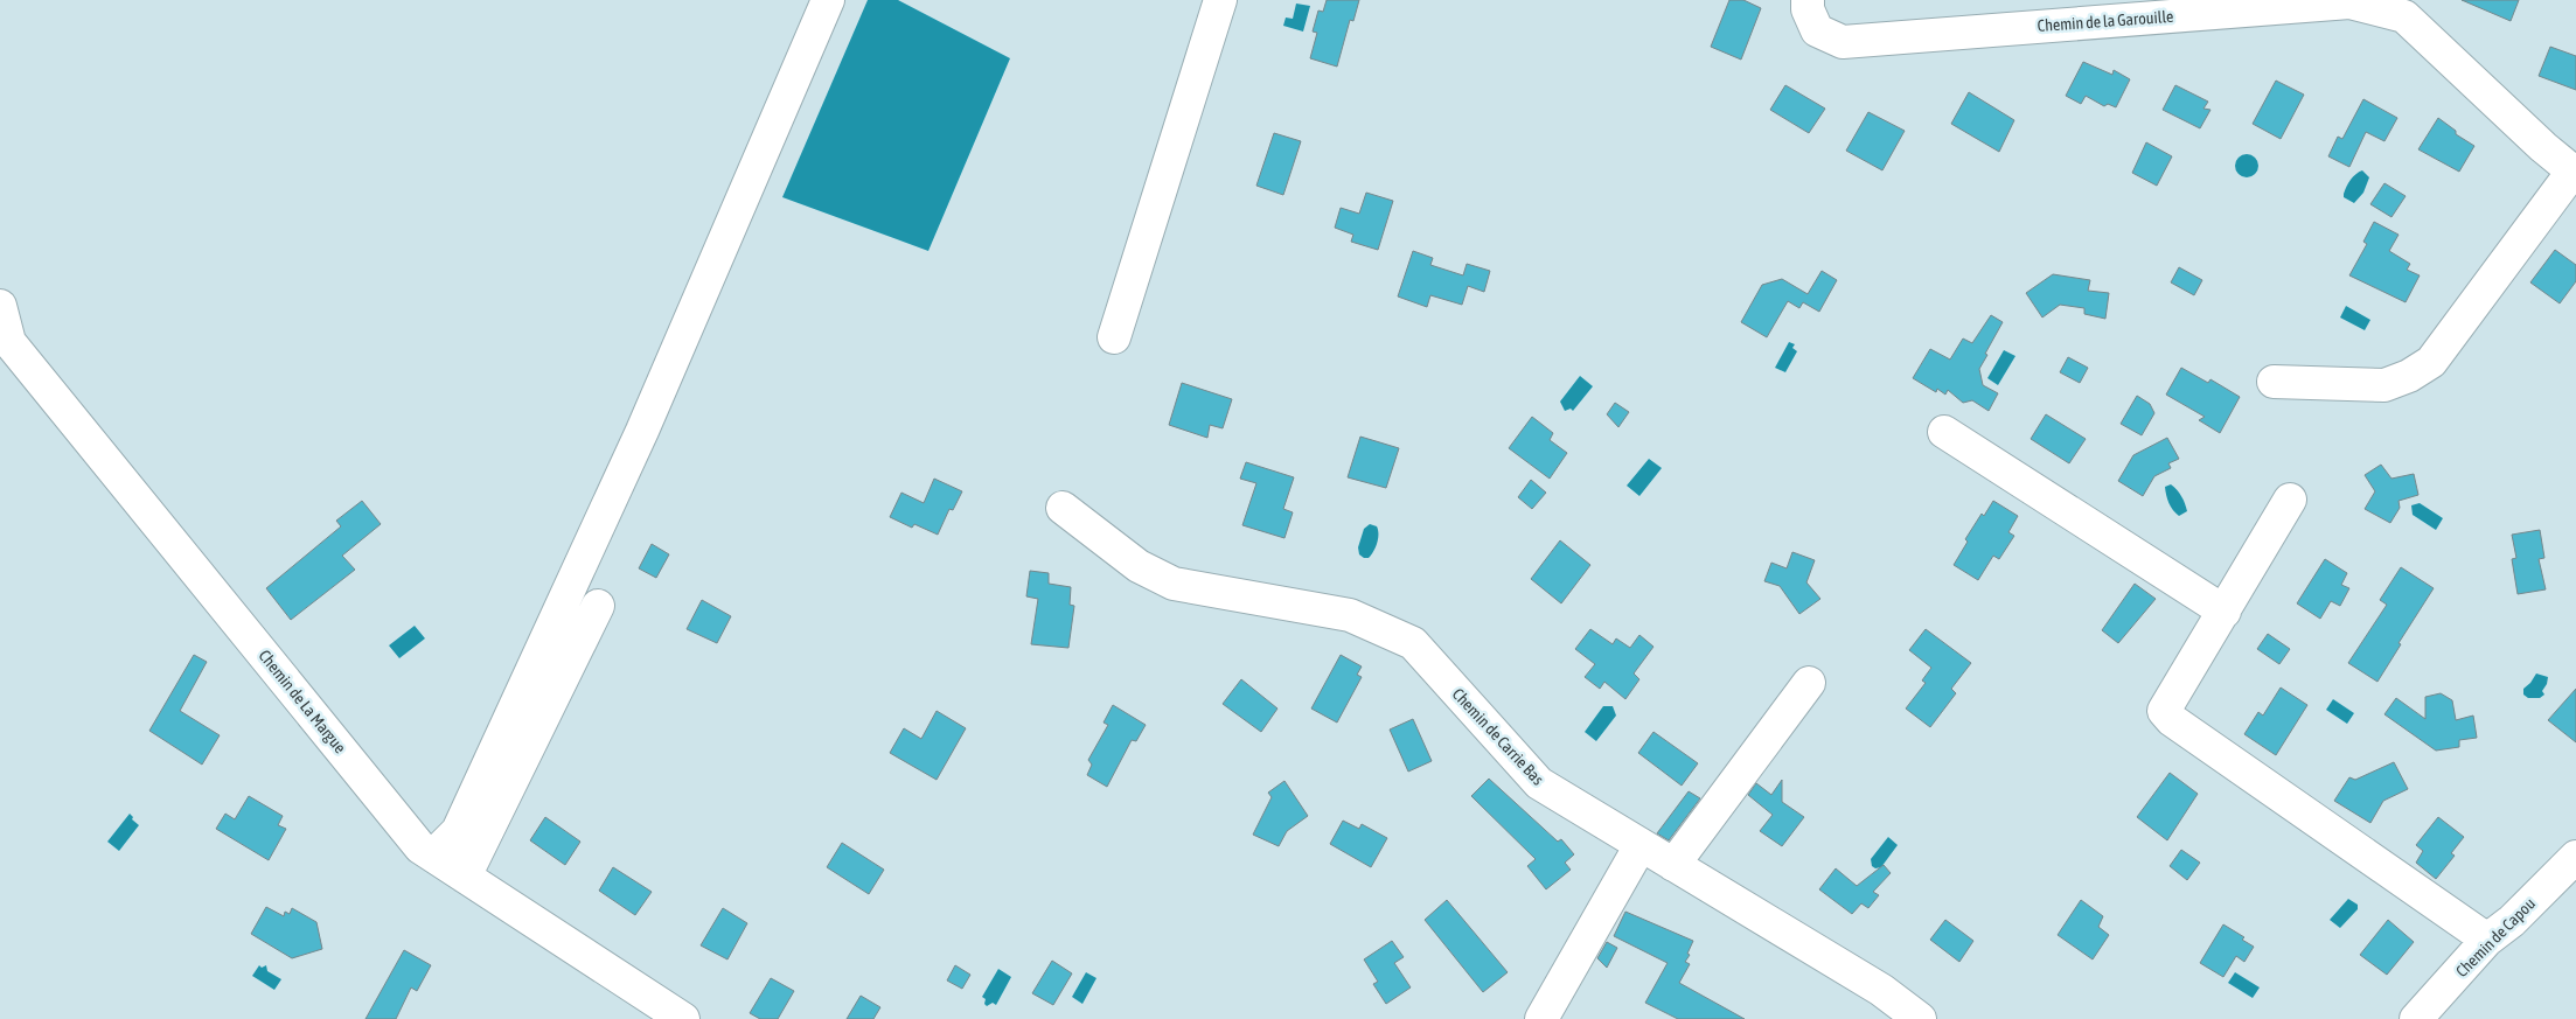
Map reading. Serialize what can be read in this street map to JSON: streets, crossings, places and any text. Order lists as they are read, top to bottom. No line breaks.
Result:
{"streets":{"street":["Chemin de la Garouille","Chemin de La Margue","Chemin de Carrie Bas","Chemin de Capou"]}}
